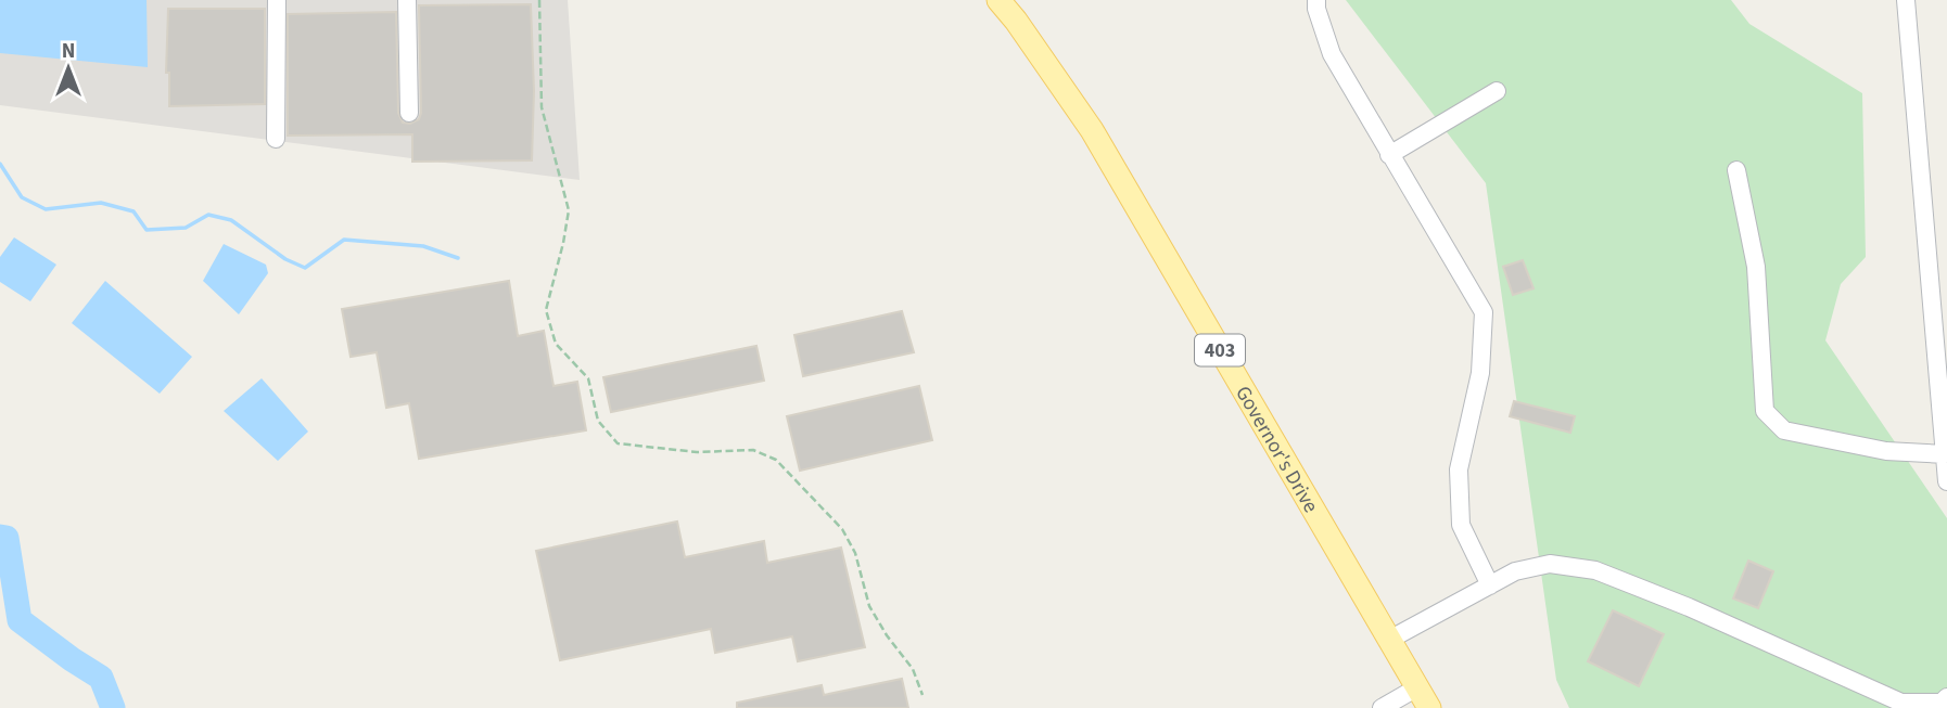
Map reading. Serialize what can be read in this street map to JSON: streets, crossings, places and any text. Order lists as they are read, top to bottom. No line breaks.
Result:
{"streets":{"main road":["403","Governor's Drive"]},"north":"top"}
